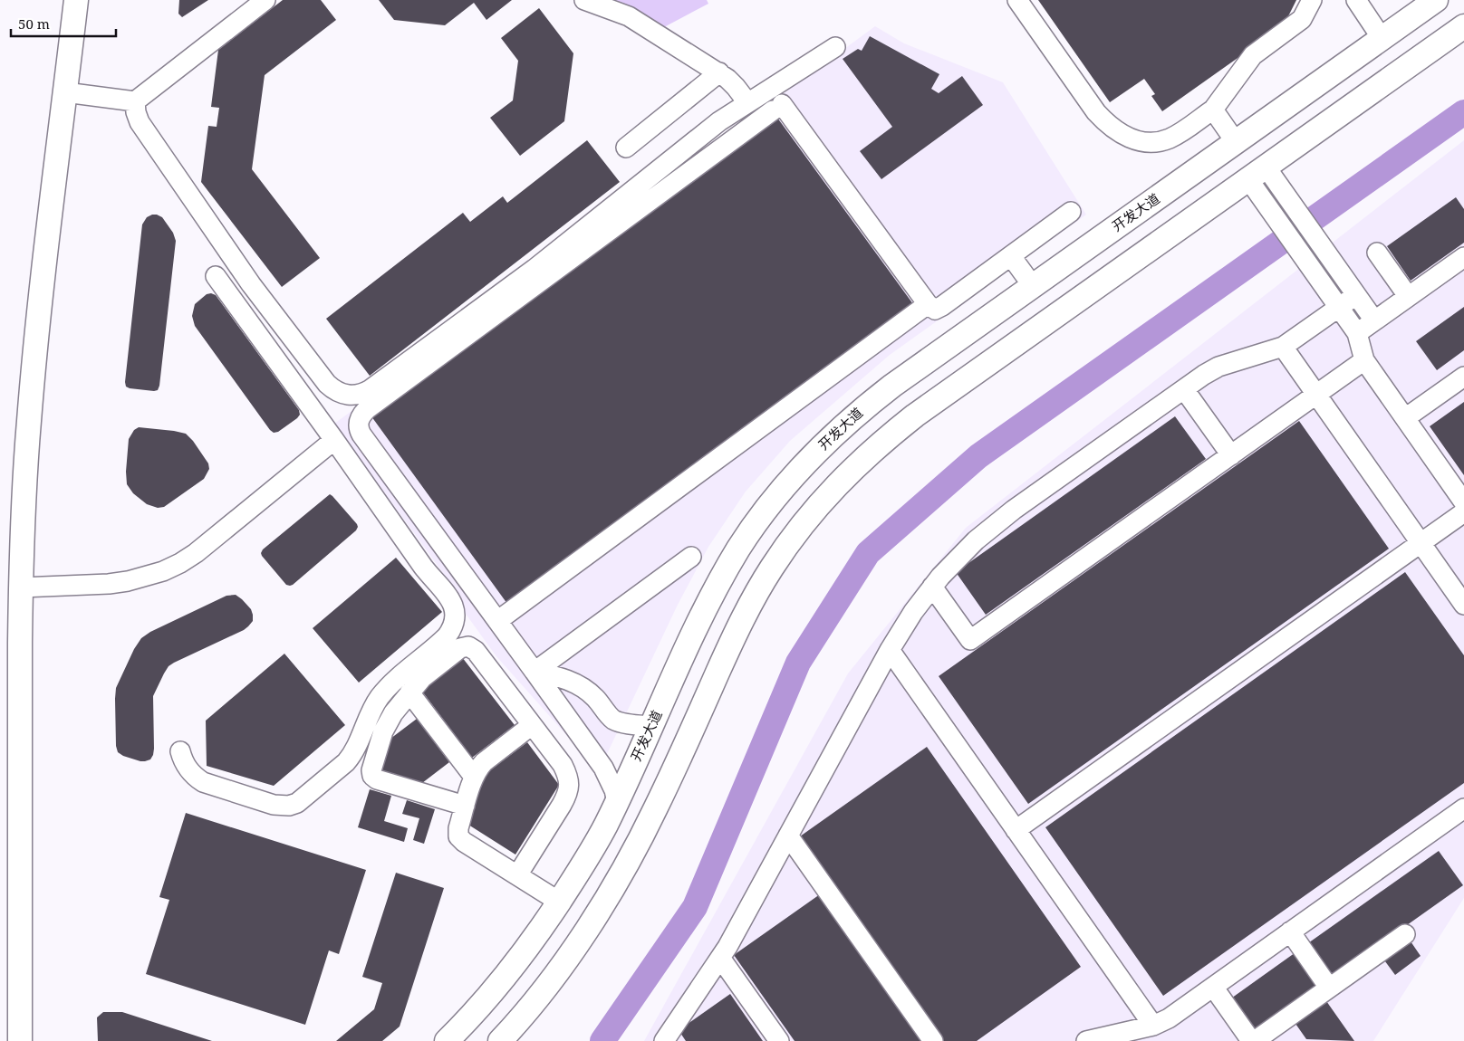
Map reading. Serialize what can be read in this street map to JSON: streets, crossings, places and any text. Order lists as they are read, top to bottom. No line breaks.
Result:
{"streets":{"main road":["开发大道"]},"scale_bar":"50 m"}
